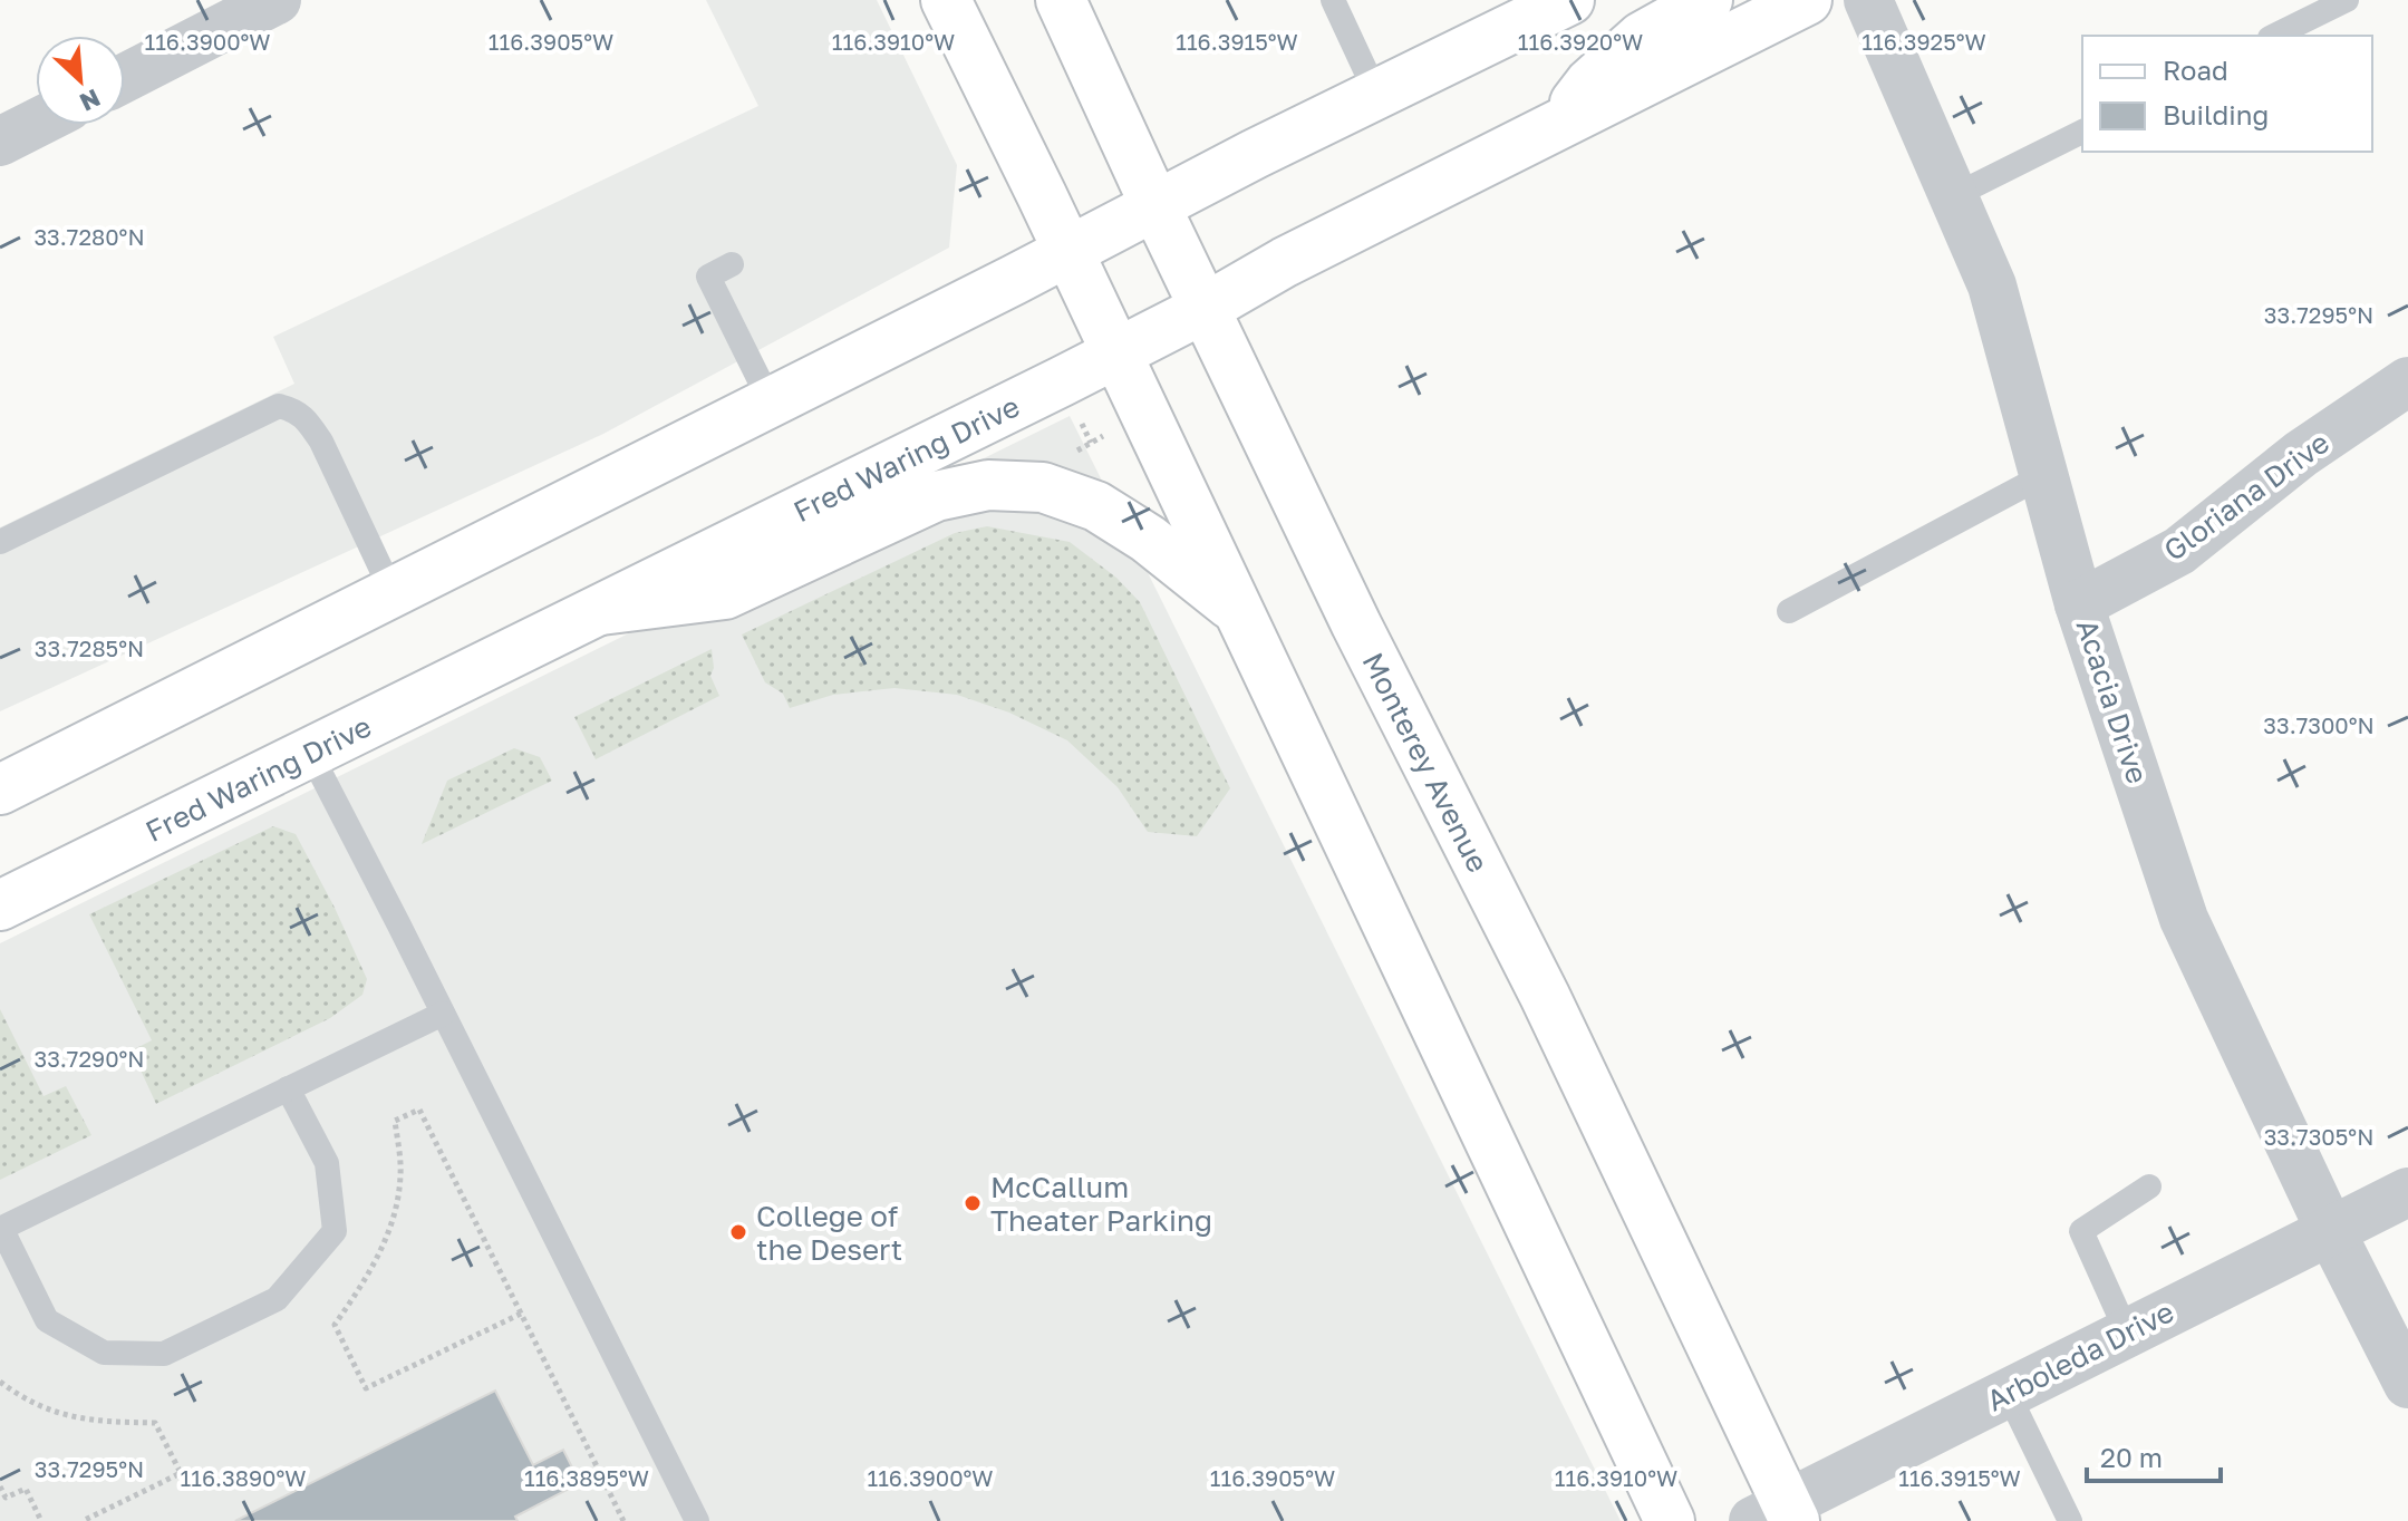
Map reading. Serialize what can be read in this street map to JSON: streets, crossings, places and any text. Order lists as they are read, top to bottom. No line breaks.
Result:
{"streets":{"main road":["Fred Waring Drive","Monterey Avenue"],"street":["Gloriana Drive","Acacia Drive","Arboleda Drive"]},"crossings":[["Fred Waring Drive","Monterey Avenue"],["Gloriana Drive","Acacia Drive"],["Acacia Drive","Arboleda Drive"],["Monterey Avenue","Arboleda Drive"]],"places":["McCallum Theater Parking","College of the Desert"],"legend":["Road","Building"],"scale_bar":"20 m","north":"bottom right","coordinates":["116.3910°W","116.3925°W","116.3900°W","116.3905°W","116.3915°W","116.3920°W","33.7280°N","33.7295°N","33.7285°N","33.7300°N","33.7290°N","33.7305°N","116.3890°W","116.3895°W"]}
